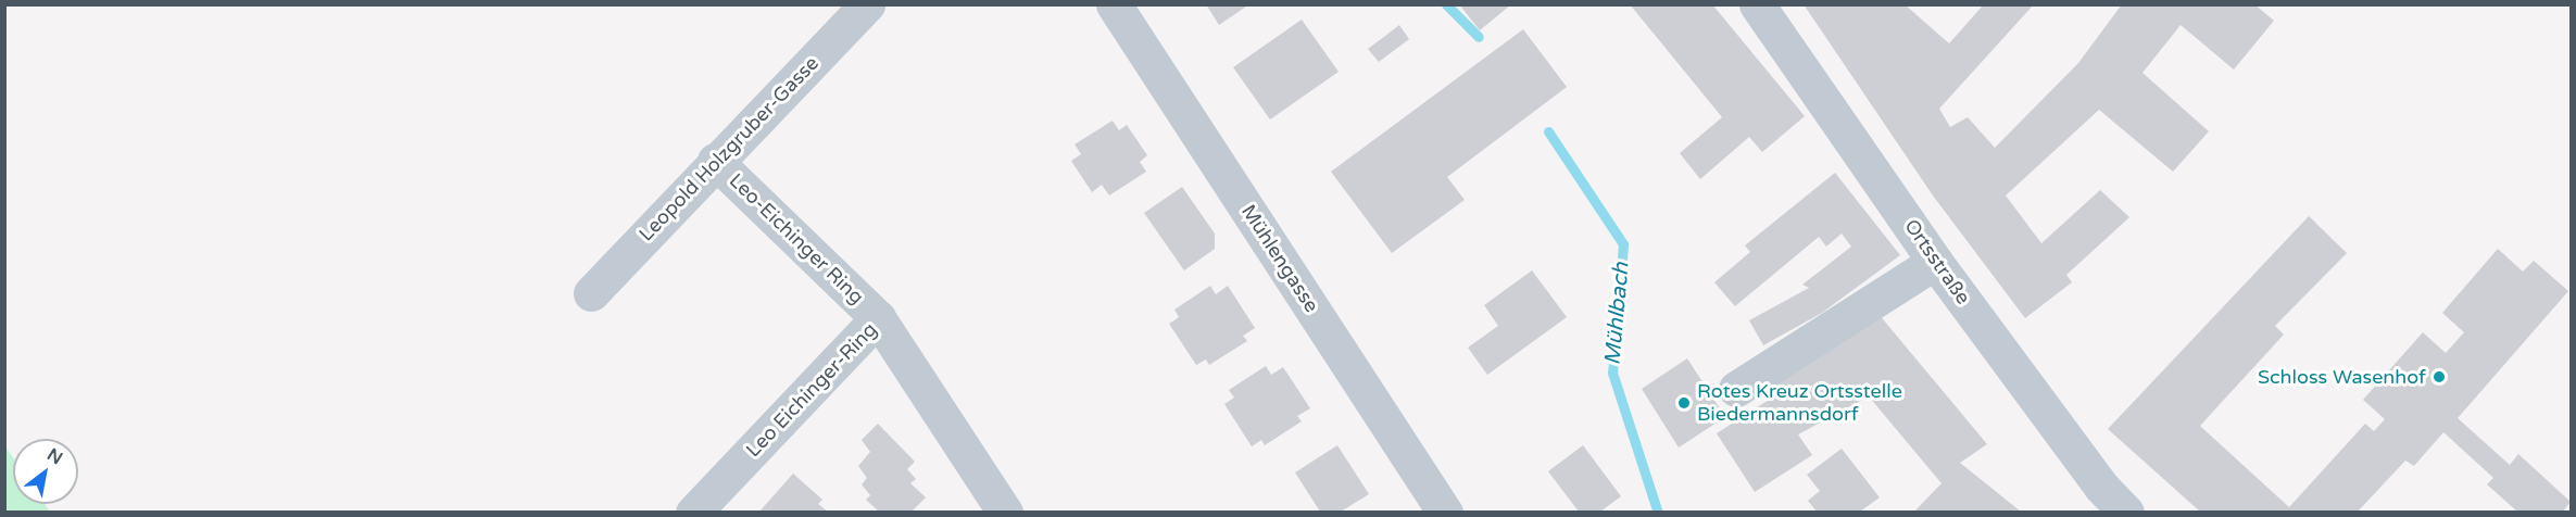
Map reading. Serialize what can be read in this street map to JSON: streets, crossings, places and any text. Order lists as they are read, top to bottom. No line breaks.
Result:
{"streets":{"street":["Leopold Holzgruber-Gasse","Leo-Eichinger Ring","Mühlengasse","Ortsstraße","Leo Eichinger-Ring"]},"crossings":[["Leopold Holzgruber-Gasse","Leo-Eichinger Ring"],["Leo-Eichinger Ring","Leo Eichinger-Ring"]],"water":["Mühlbach"],"places":["Schloss Wasenhof","Rotes Kreuz Ortsstelle Biedermannsdorf"],"north":"top right"}
